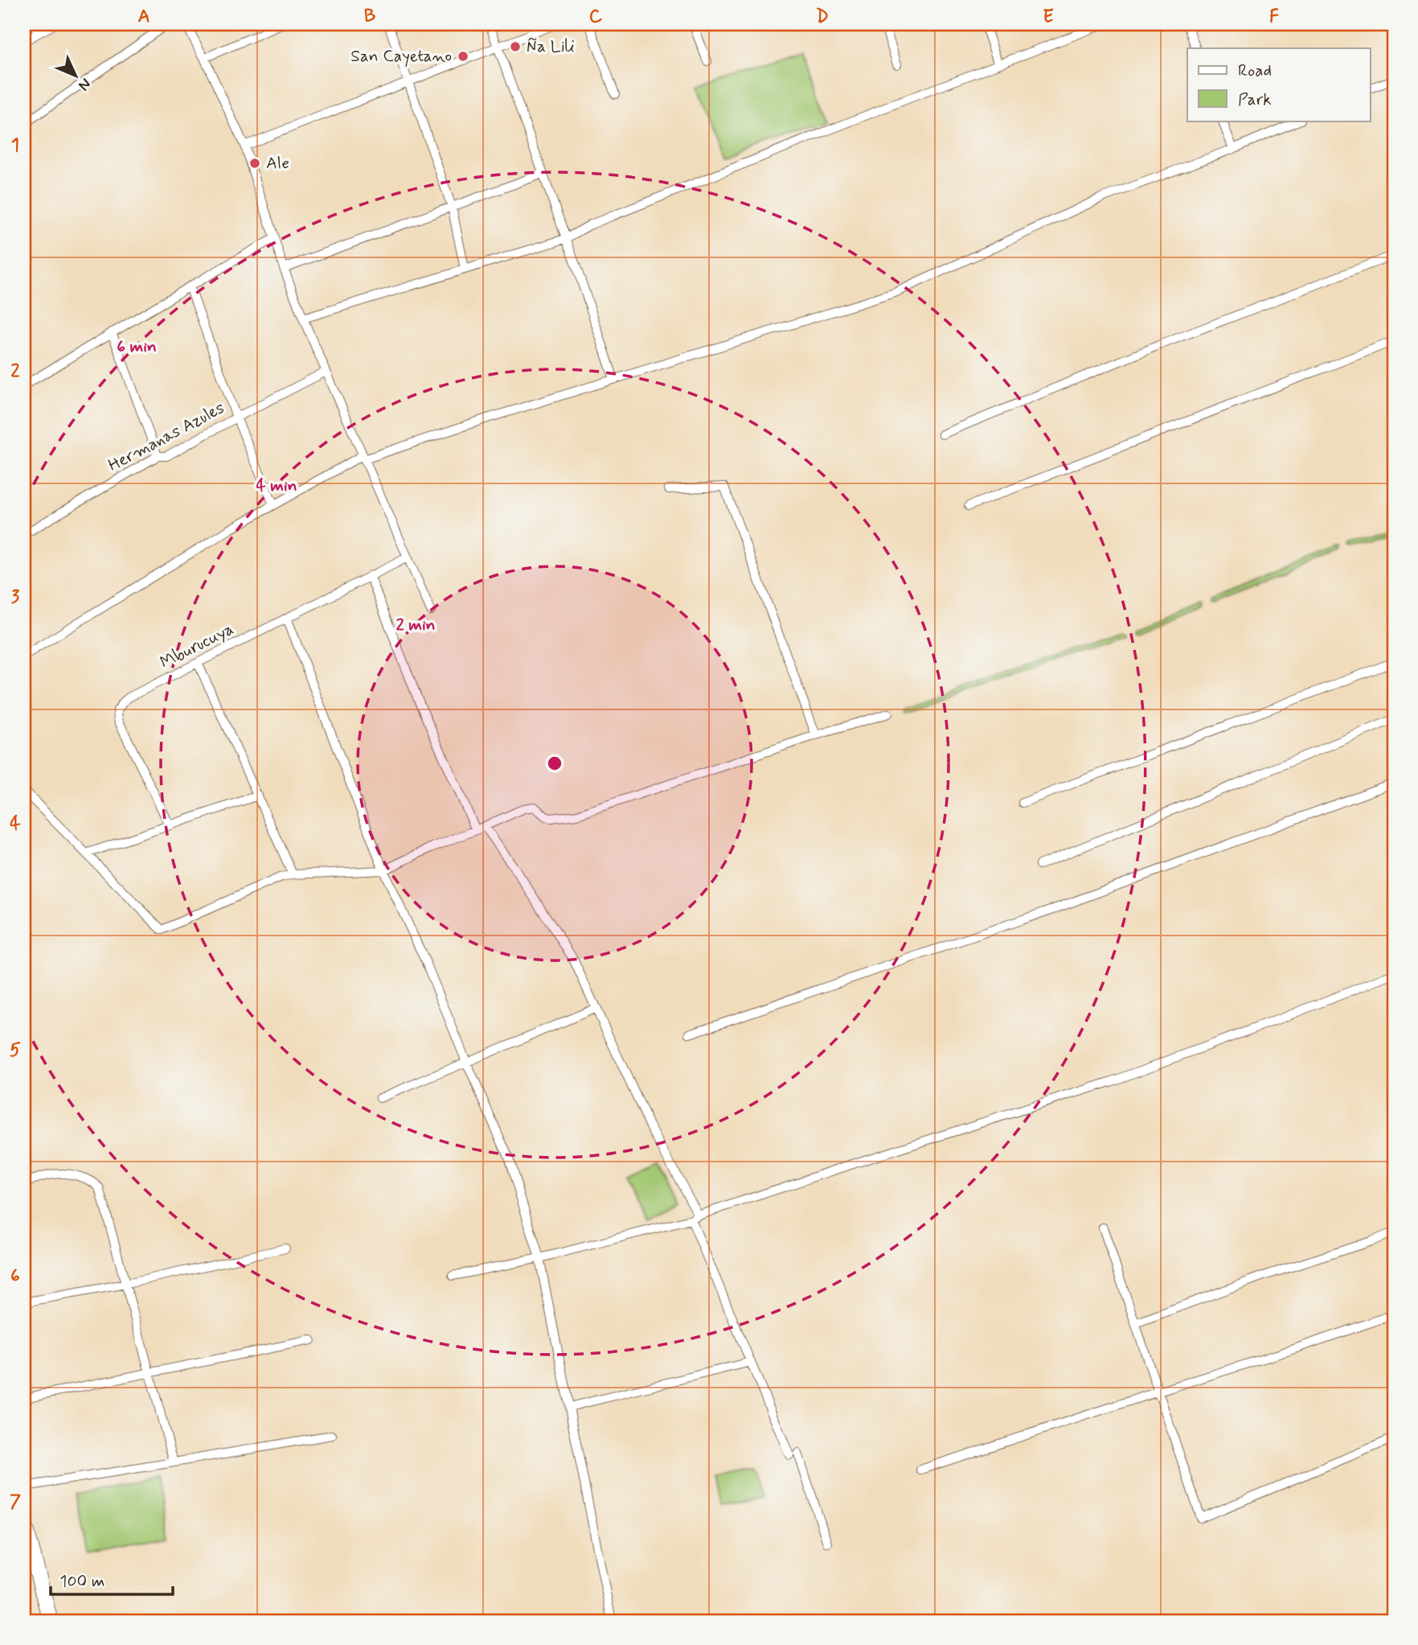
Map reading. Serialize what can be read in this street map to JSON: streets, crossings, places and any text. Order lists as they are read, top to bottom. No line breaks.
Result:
{"streets":{"street":["Hermanas Azules","Mburucuya"]},"places":["Ña Lili","San Cayetano","Ale"],"legend":["Road","Park"],"scale_bar":"100 m","north":"bottom right","grid":{"columns":["A","B","C","D","E","F"],"rows":["1","2","3","4","5","6","7"]},"rings":["6 min","4 min","2 min"]}
